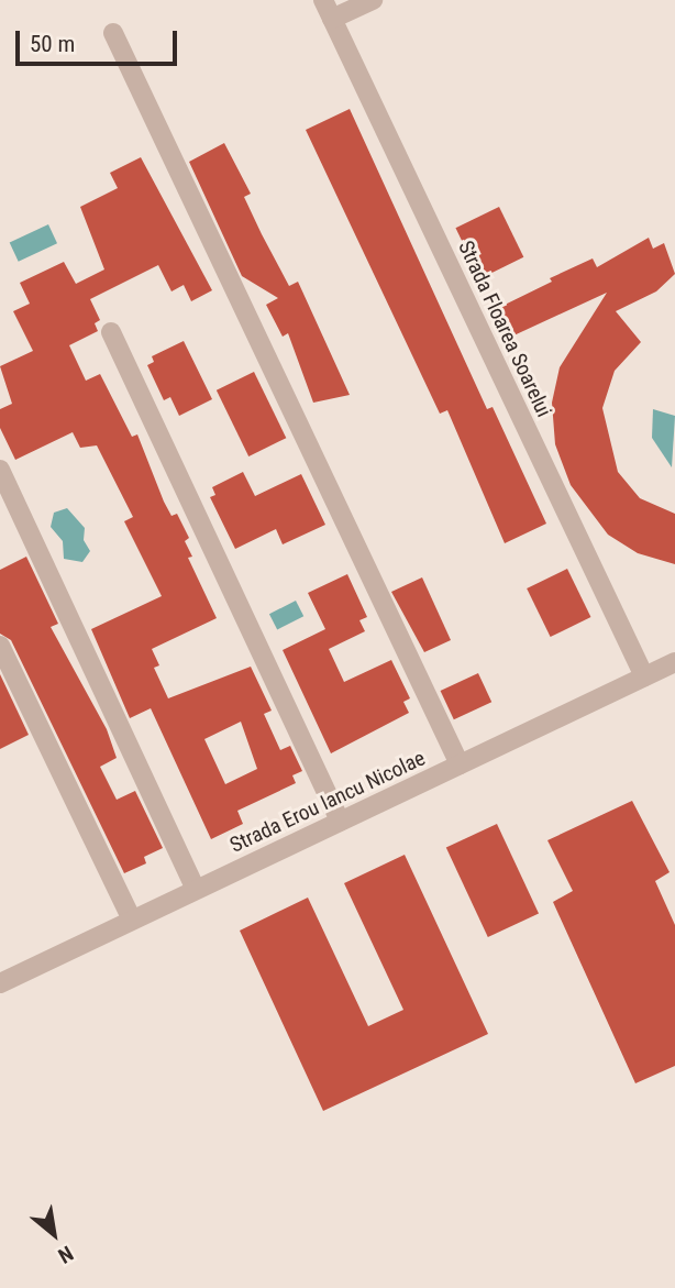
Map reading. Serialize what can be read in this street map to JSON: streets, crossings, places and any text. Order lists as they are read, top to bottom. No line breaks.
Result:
{"streets":{"street":["Strada Floarea Soarelui","Strada Erou Iancu Nicolae"]},"crossings":[["Strada Floarea Soarelui","Strada Erou Iancu Nicolae"]],"scale_bar":"50 m","north":"bottom right"}
